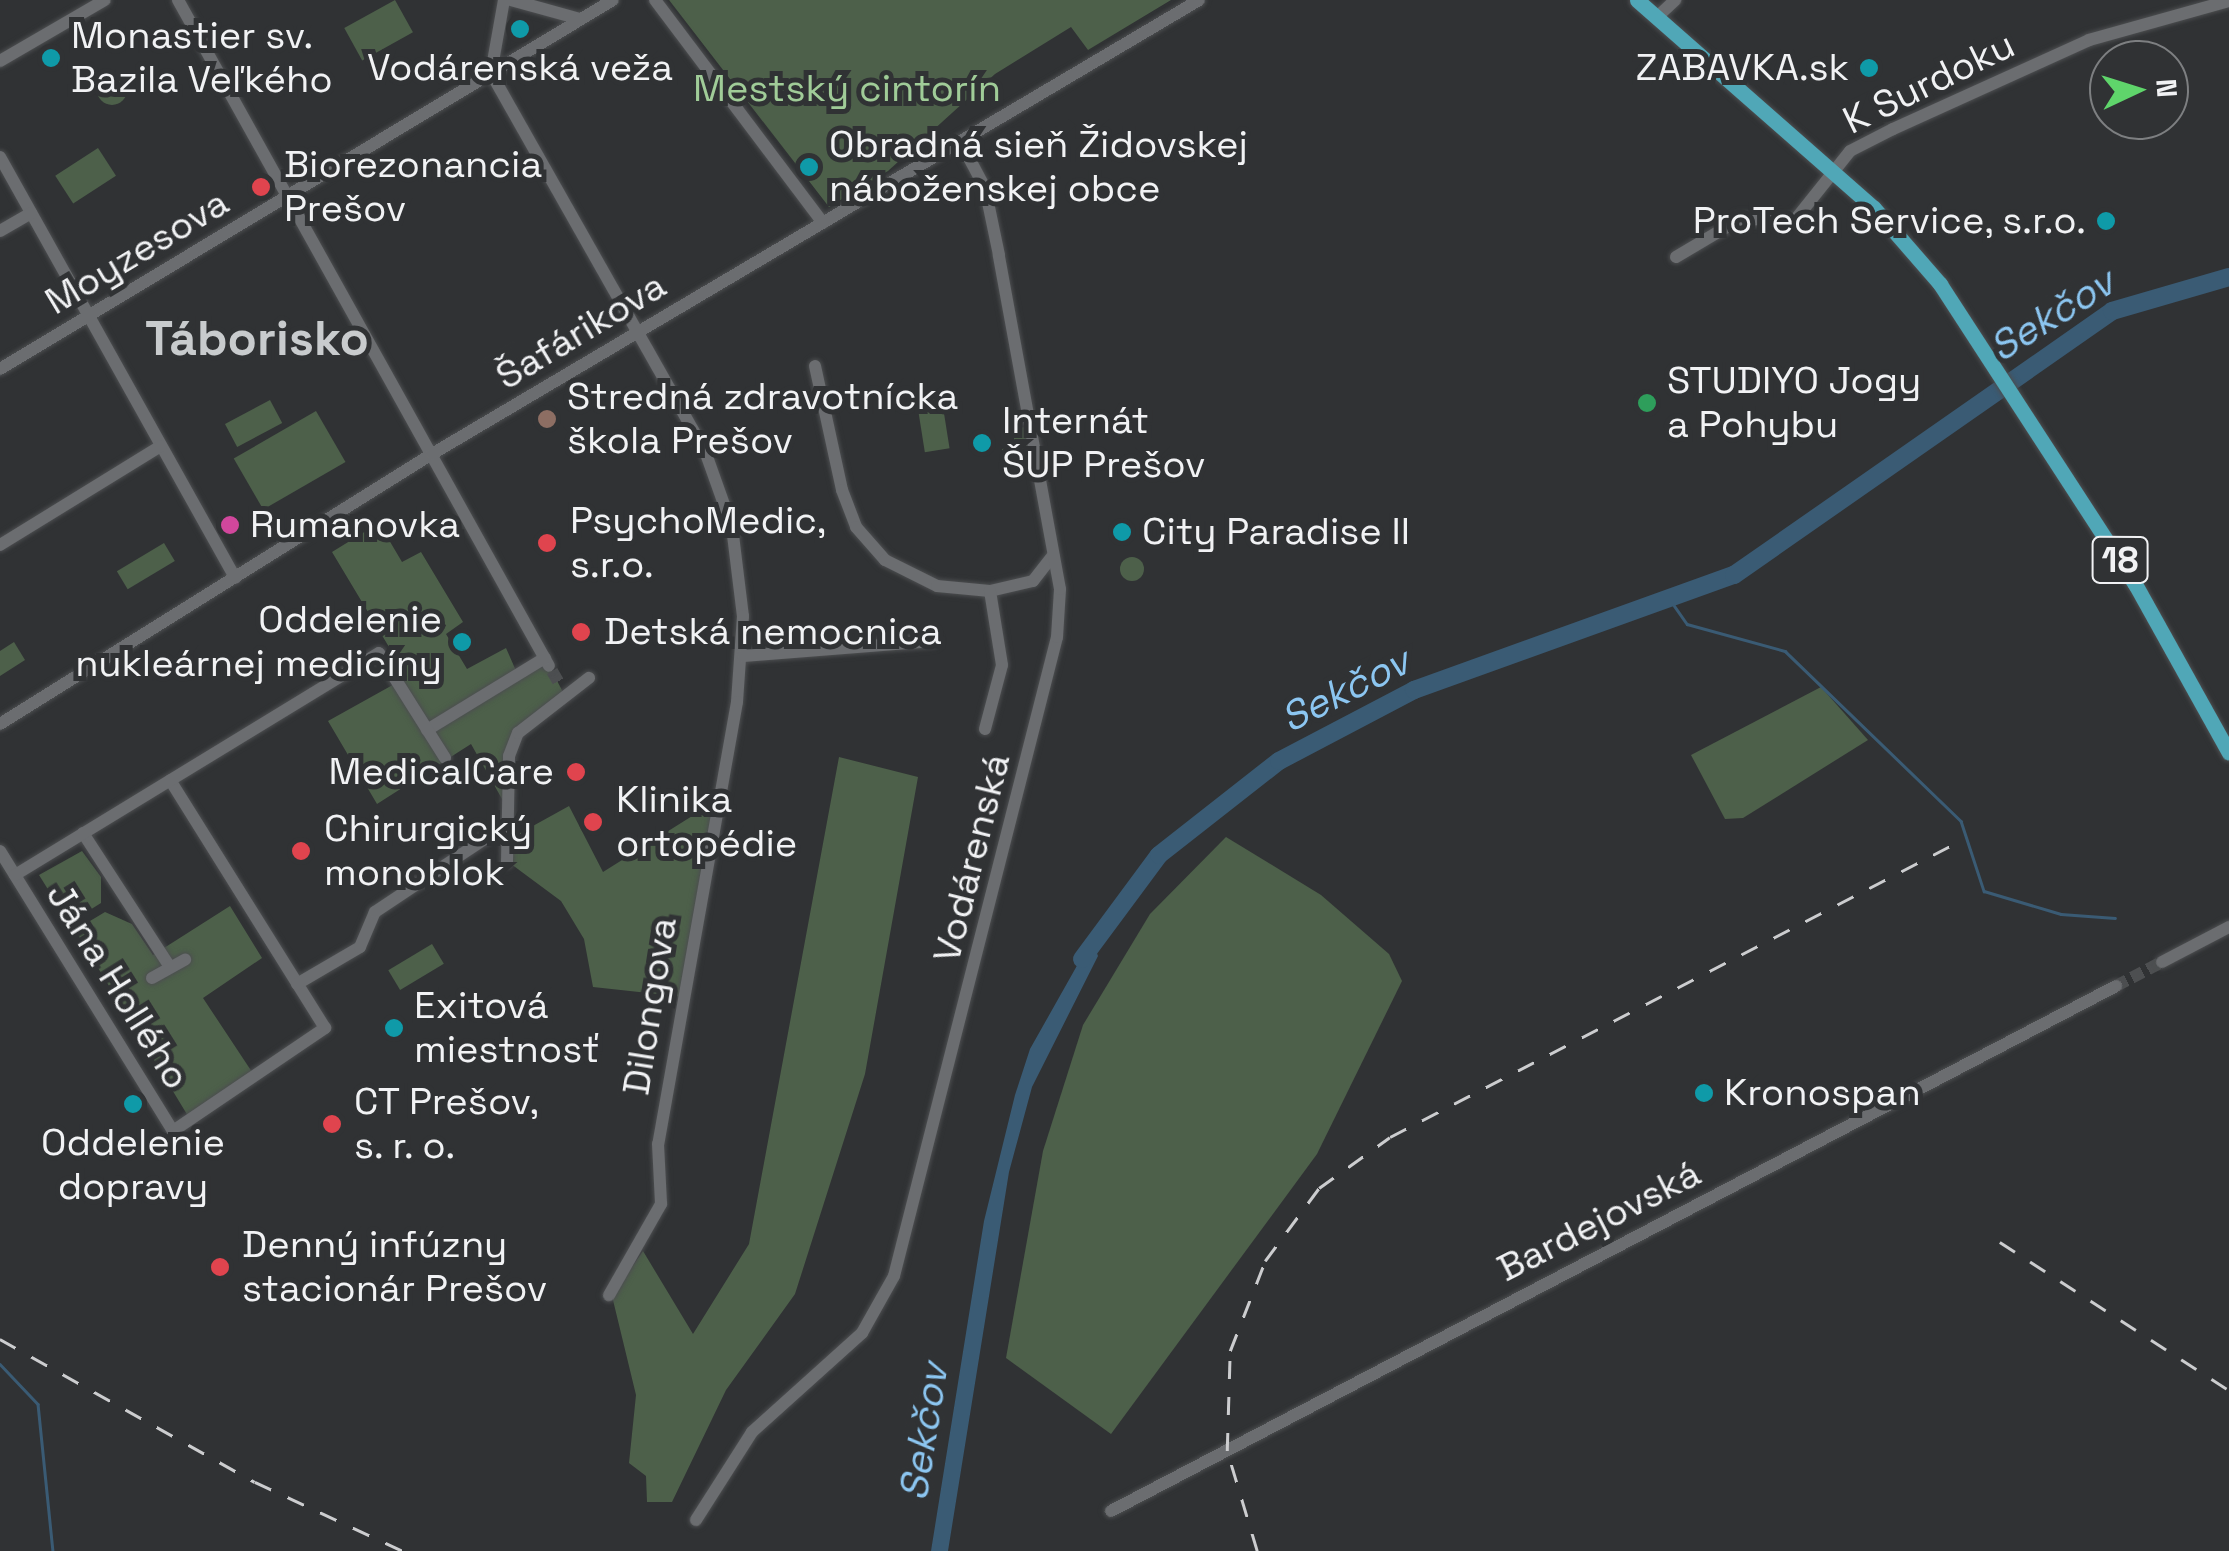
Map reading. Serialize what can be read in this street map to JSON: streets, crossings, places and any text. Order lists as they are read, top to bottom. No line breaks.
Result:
{"streets":{"main road":["18"],"street":["K Surdoku","Moyzesova","Šafárikova","Vodárenská","Jána Hollého","Dilongova","Bardejovská"]},"crossings":[["K Surdoku","18"],["Moyzesova","Dilongova"],["Šafárikova","Vodárenská"],["Šafárikova","Dilongova"]],"districts":["Táborisko"],"water":["Sekčov"],"parks":["Mestský cintorín"],"places":["Vodárenská veža","Monastier sv. Bazila Veľkého","ZABAVKA.sk","Obradná sieň Židovskej náboženskej obce","Biorezonancia Prešov","ProTech Service, s.r.o.","STUDIYO Jogy a Pohybu","Stredná zdravotnícka škola Prešov","Internát ŠUP Prešov","Rumanovka","City Paradise II","PsychoMedic, s.r.o.","Detská nemocnica","Oddelenie nukleárnej medicíny","MedicalCare","Klinika ortopédie","Chirurgický monoblok","Exitová miestnosť","Kronospan","Oddelenie dopravy","CT Prešov, s. r. o.","Denný infúzny stacionár Prešov"],"north":"right"}
